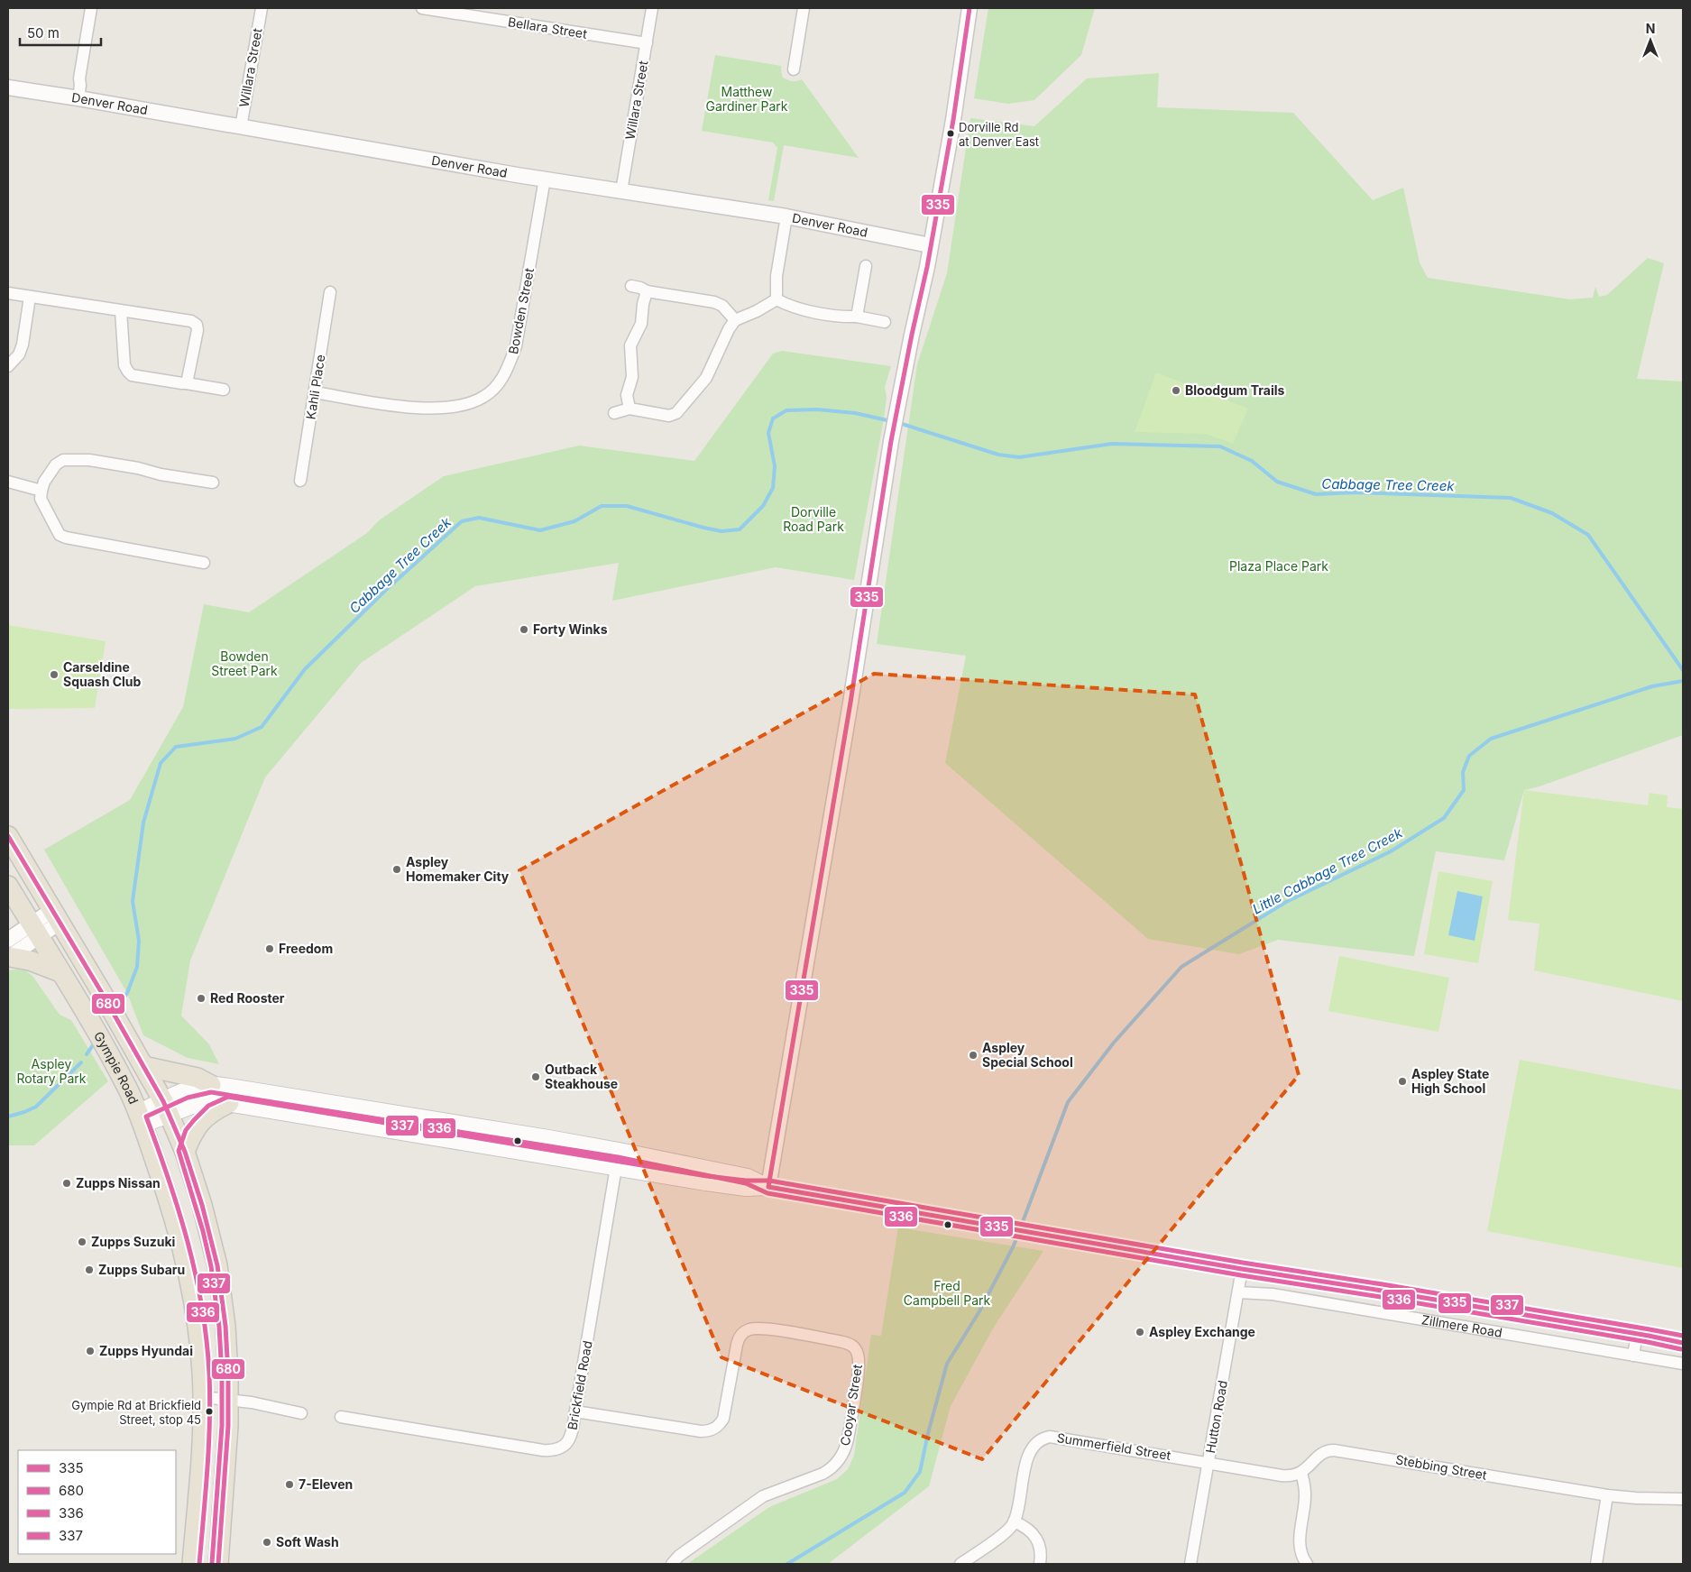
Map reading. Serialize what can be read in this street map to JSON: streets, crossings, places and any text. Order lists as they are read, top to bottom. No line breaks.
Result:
{"streets":{"highway":["Gympie Road"],"main road":["Zillmere Road"],"street":["Bellara Street","Willara Street","Denver Road","Bowden Street","Kahli Place","Brickfield Road","Cooyar Street","Hutton Road","Summerfield Street","Stebbing Street"]},"crossings":[["Bellara Street","Willara Street"],["Willara Street","Denver Road"],["Denver Road","Bowden Street"],["Bowden Street","Kahli Place"],["Gympie Road","Zillmere Road"],["Zillmere Road","Brickfield Road"],["Zillmere Road","Hutton Road"],["Brickfield Road","Cooyar Street"],["Hutton Road","Summerfield Street"]],"water":["Cabbage Tree Creek","Little Cabbage Tree Creek"],"parks":["Matthew Gardiner Park","Dorville Road Park","Plaza Place Park","Bowden Street Park","Aspley Rotary Park","Fred Campbell Park"],"places":["Dorville Rd at Denver East","Bloodgum Trails","Forty Winks","Carseldine Squash Club","Aspley Homemaker City","Freedom","Red Rooster","Aspley Special School","Outback Steakhouse","Aspley State High School","Zupps Nissan","Zupps Suzuki","Zupps Subaru","Aspley Exchange","Zupps Hyundai","Gympie Rd at Brickfield Street, stop 45","7-Eleven","Soft Wash"],"lines":["transit line 335","transit line 680","transit line 336","transit line 337"],"legend":["335","680","336","337"],"scale_bar":"50 m","north":"top"}
